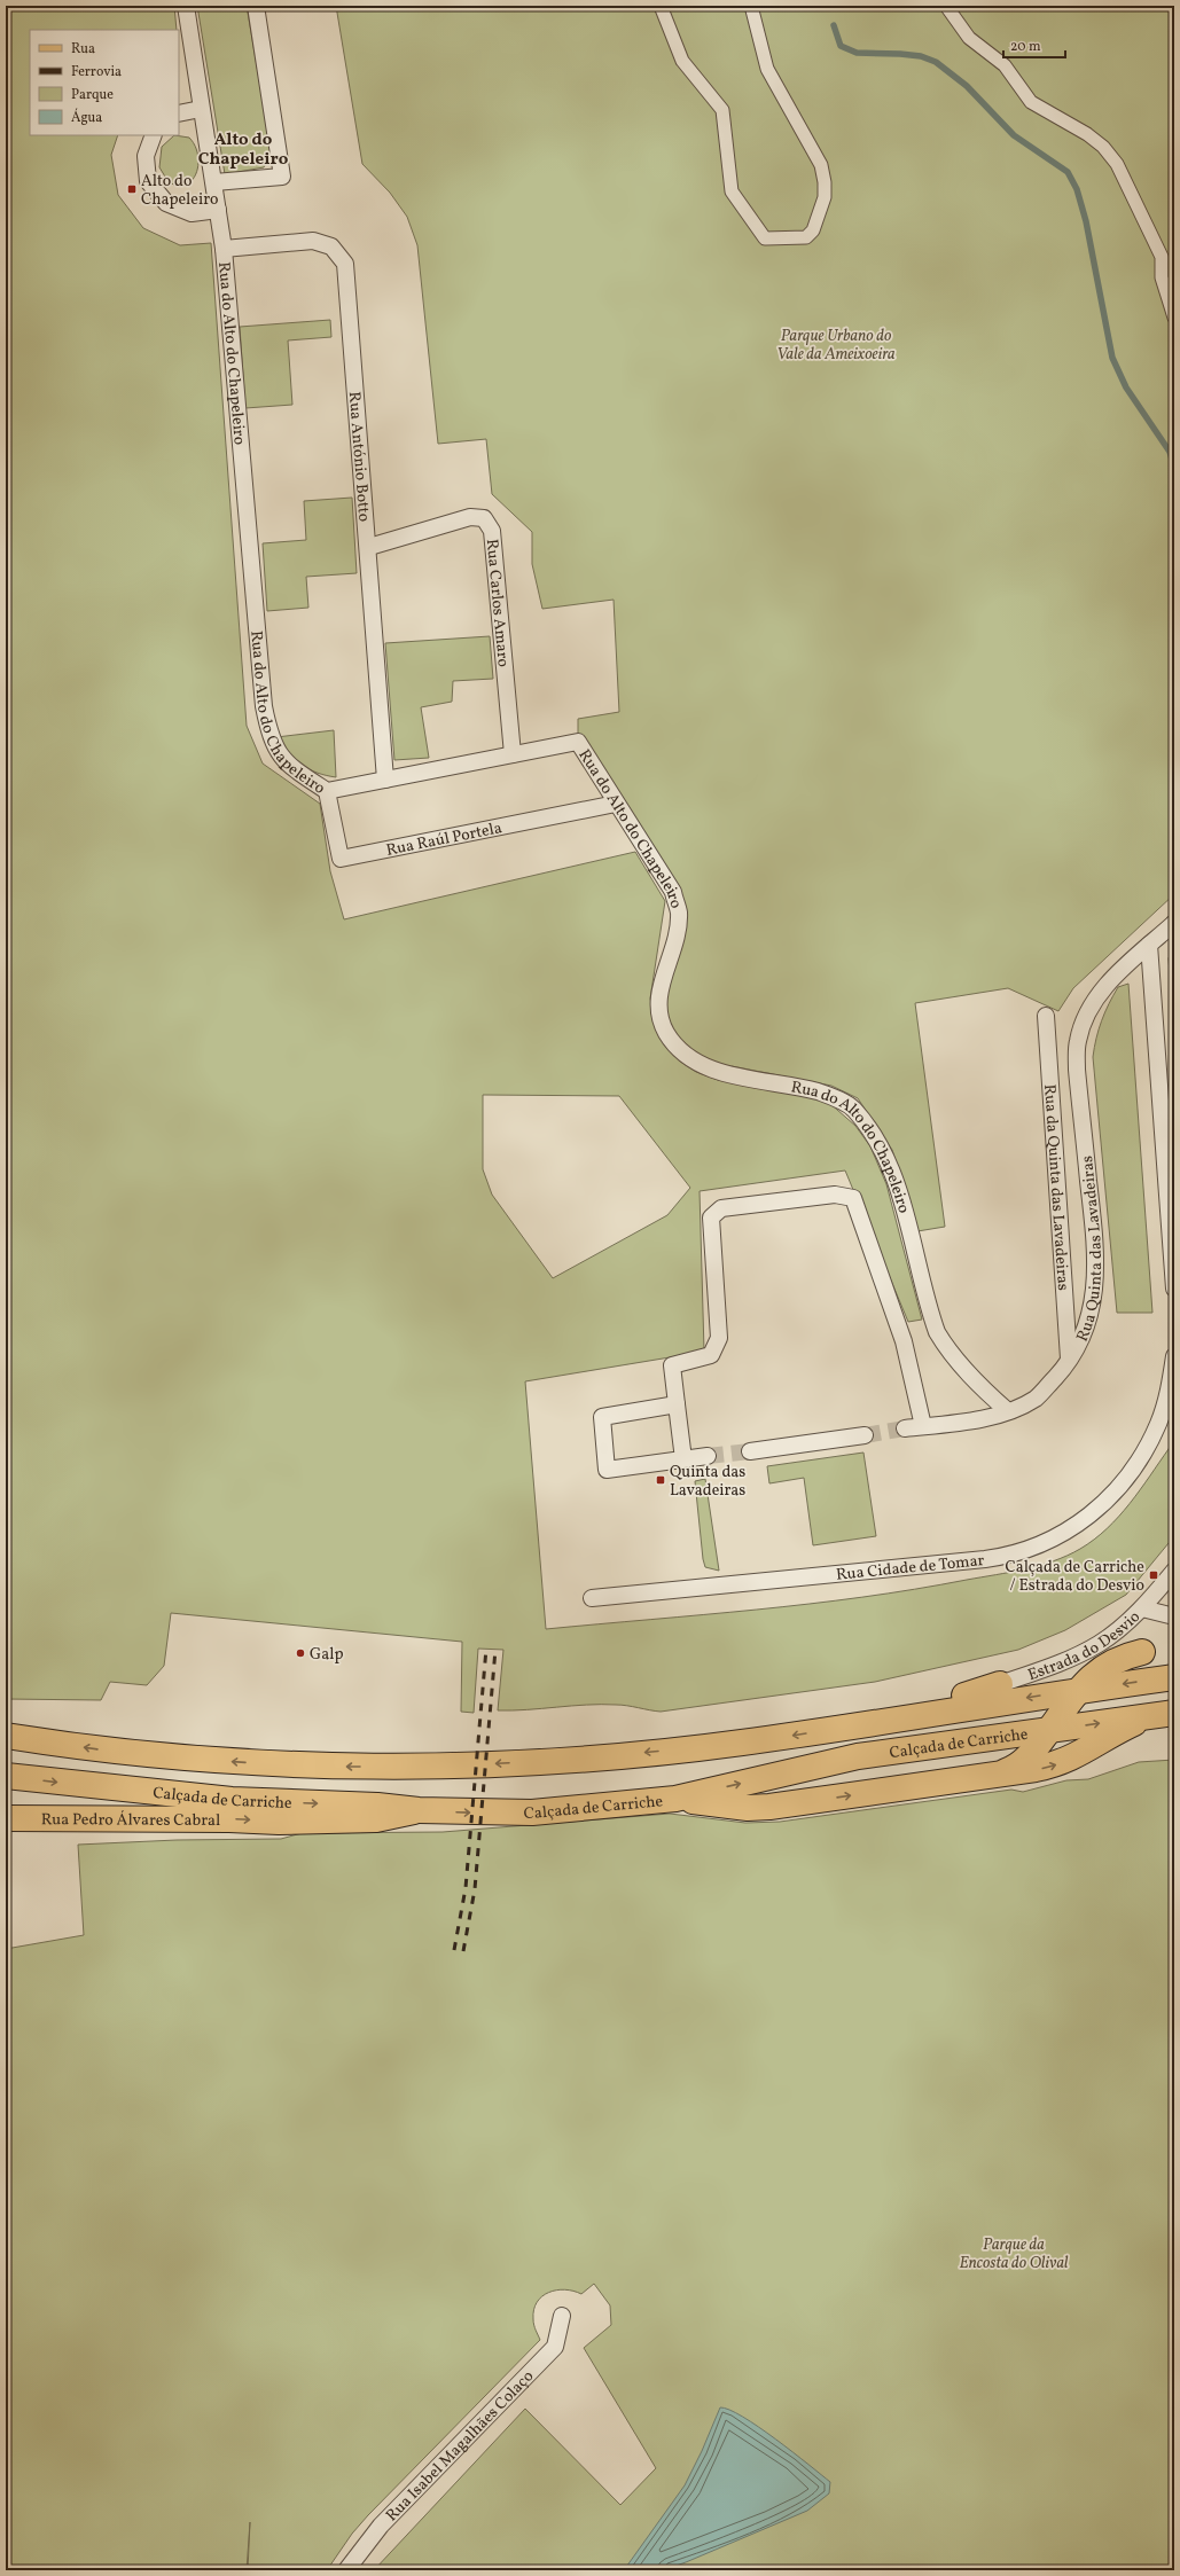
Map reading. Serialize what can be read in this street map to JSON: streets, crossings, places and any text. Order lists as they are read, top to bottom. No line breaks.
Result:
{"streets":{"main road":["Calçada de Carriche","Rua Pedro Álvares Cabral"],"street":["Rua do Alto do Chapeleiro","Rua António Botto","Rua Carlos Amaro","Rua Raúl Portela","Rua da Quinta das Lavadeiras","Rua Quinta das Lavadeiras","Rua Cidade de Tomar","Estrada do Desvio","Rua Isabel Magalhães Colaço"]},"crossings":[["Rua do Alto do Chapeleiro","Rua António Botto"],["Rua do Alto do Chapeleiro","Rua Carlos Amaro"],["Rua do Alto do Chapeleiro","Rua Raúl Portela"],["Rua do Alto do Chapeleiro","Rua Quinta das Lavadeiras"],["Rua António Botto","Rua Carlos Amaro"],["Rua da Quinta das Lavadeiras","Rua Quinta das Lavadeiras"],["Calçada de Carriche","Rua Pedro Álvares Cabral"]],"one_way":["Rua Pedro Álvares Cabral"],"districts":["Alto do Chapeleiro"],"parks":["Parque Urbano do Vale da Ameixoeira","Parque da Encosta do Olival"],"places":{"transit":["Alto do Chapeleiro","Quinta das Lavadeiras","Calçada de Carriche / Estrada do Desvio"],"other":["Galp"]},"legend":["Rua","Ferrovia","Parque","Água"],"scale_bar":"20 m"}
